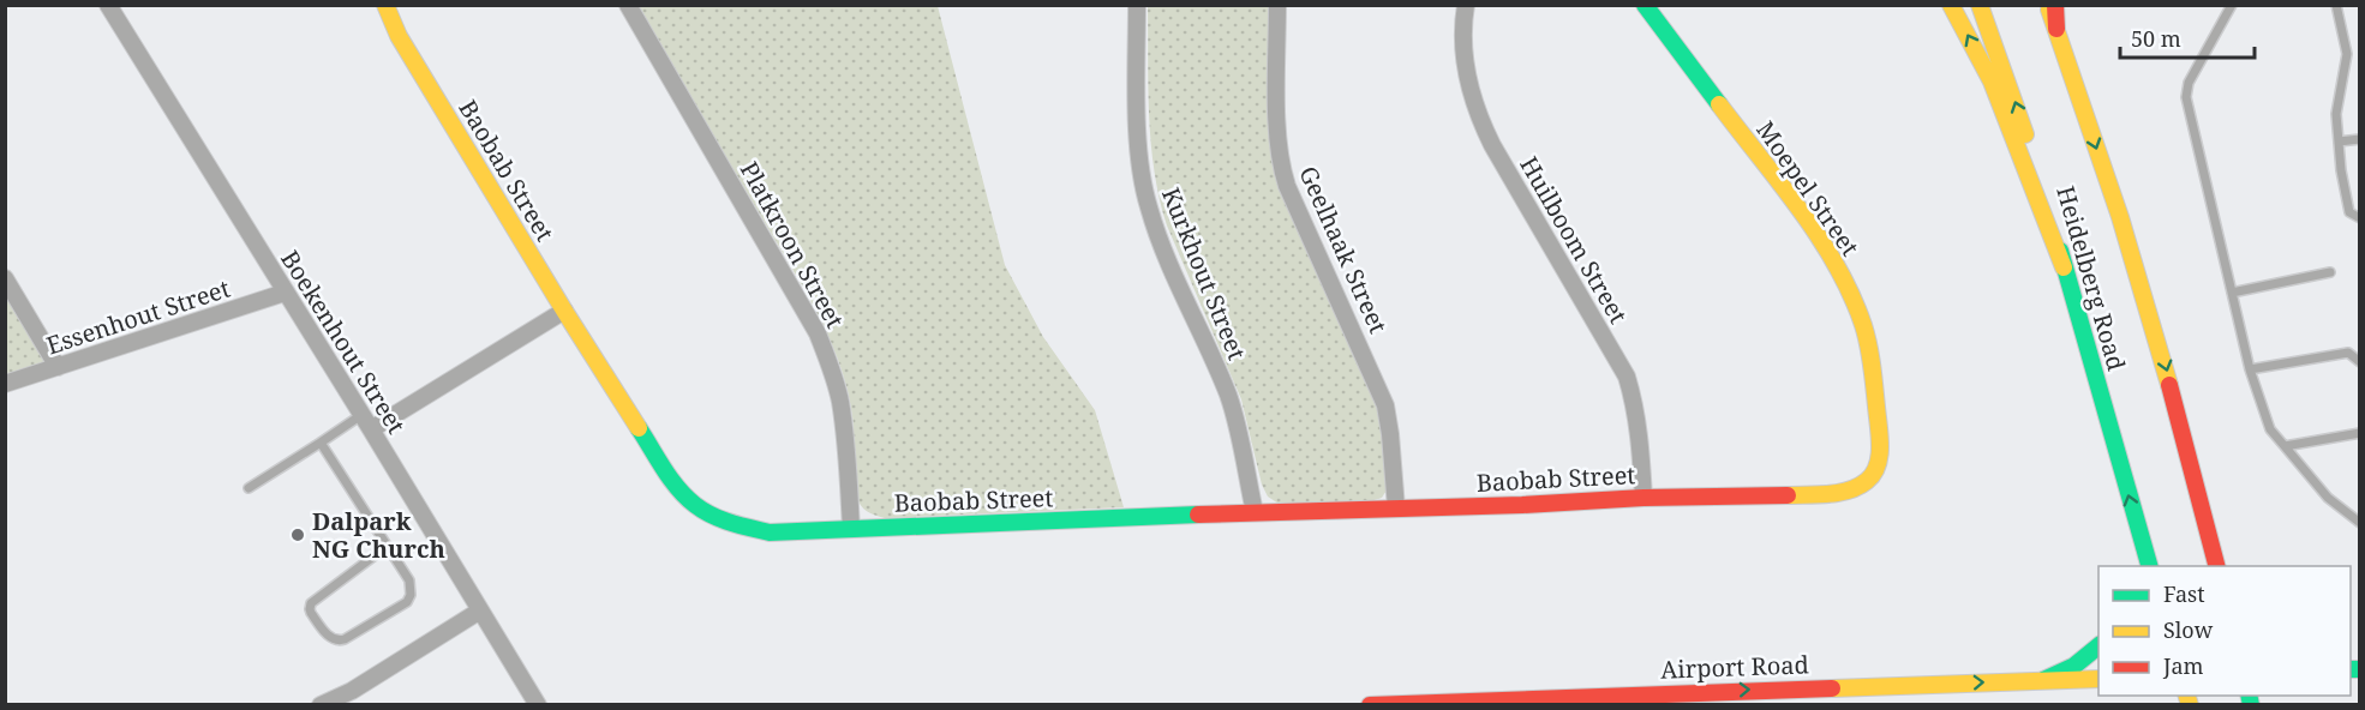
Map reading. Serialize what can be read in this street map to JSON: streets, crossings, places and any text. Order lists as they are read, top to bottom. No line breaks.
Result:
{"streets":{"main road":["Baobab Street","Moepel Street","Heidelberg Road","Airport Road"],"street":["Huilboom Street","Platkroon Street","Geelhaak Street","Kurkhout Street","Essenhout Street","Boekenhout Street"]},"crossings":[["Baobab Street","Moepel Street"],["Baobab Street","Huilboom Street"],["Baobab Street","Platkroon Street"],["Baobab Street","Geelhaak Street"],["Baobab Street","Kurkhout Street"],["Essenhout Street","Boekenhout Street"]],"one_way":["Airport Road"],"places":["Dalpark NG Church"],"legend":["Fast","Slow","Jam"],"scale_bar":"50 m"}
